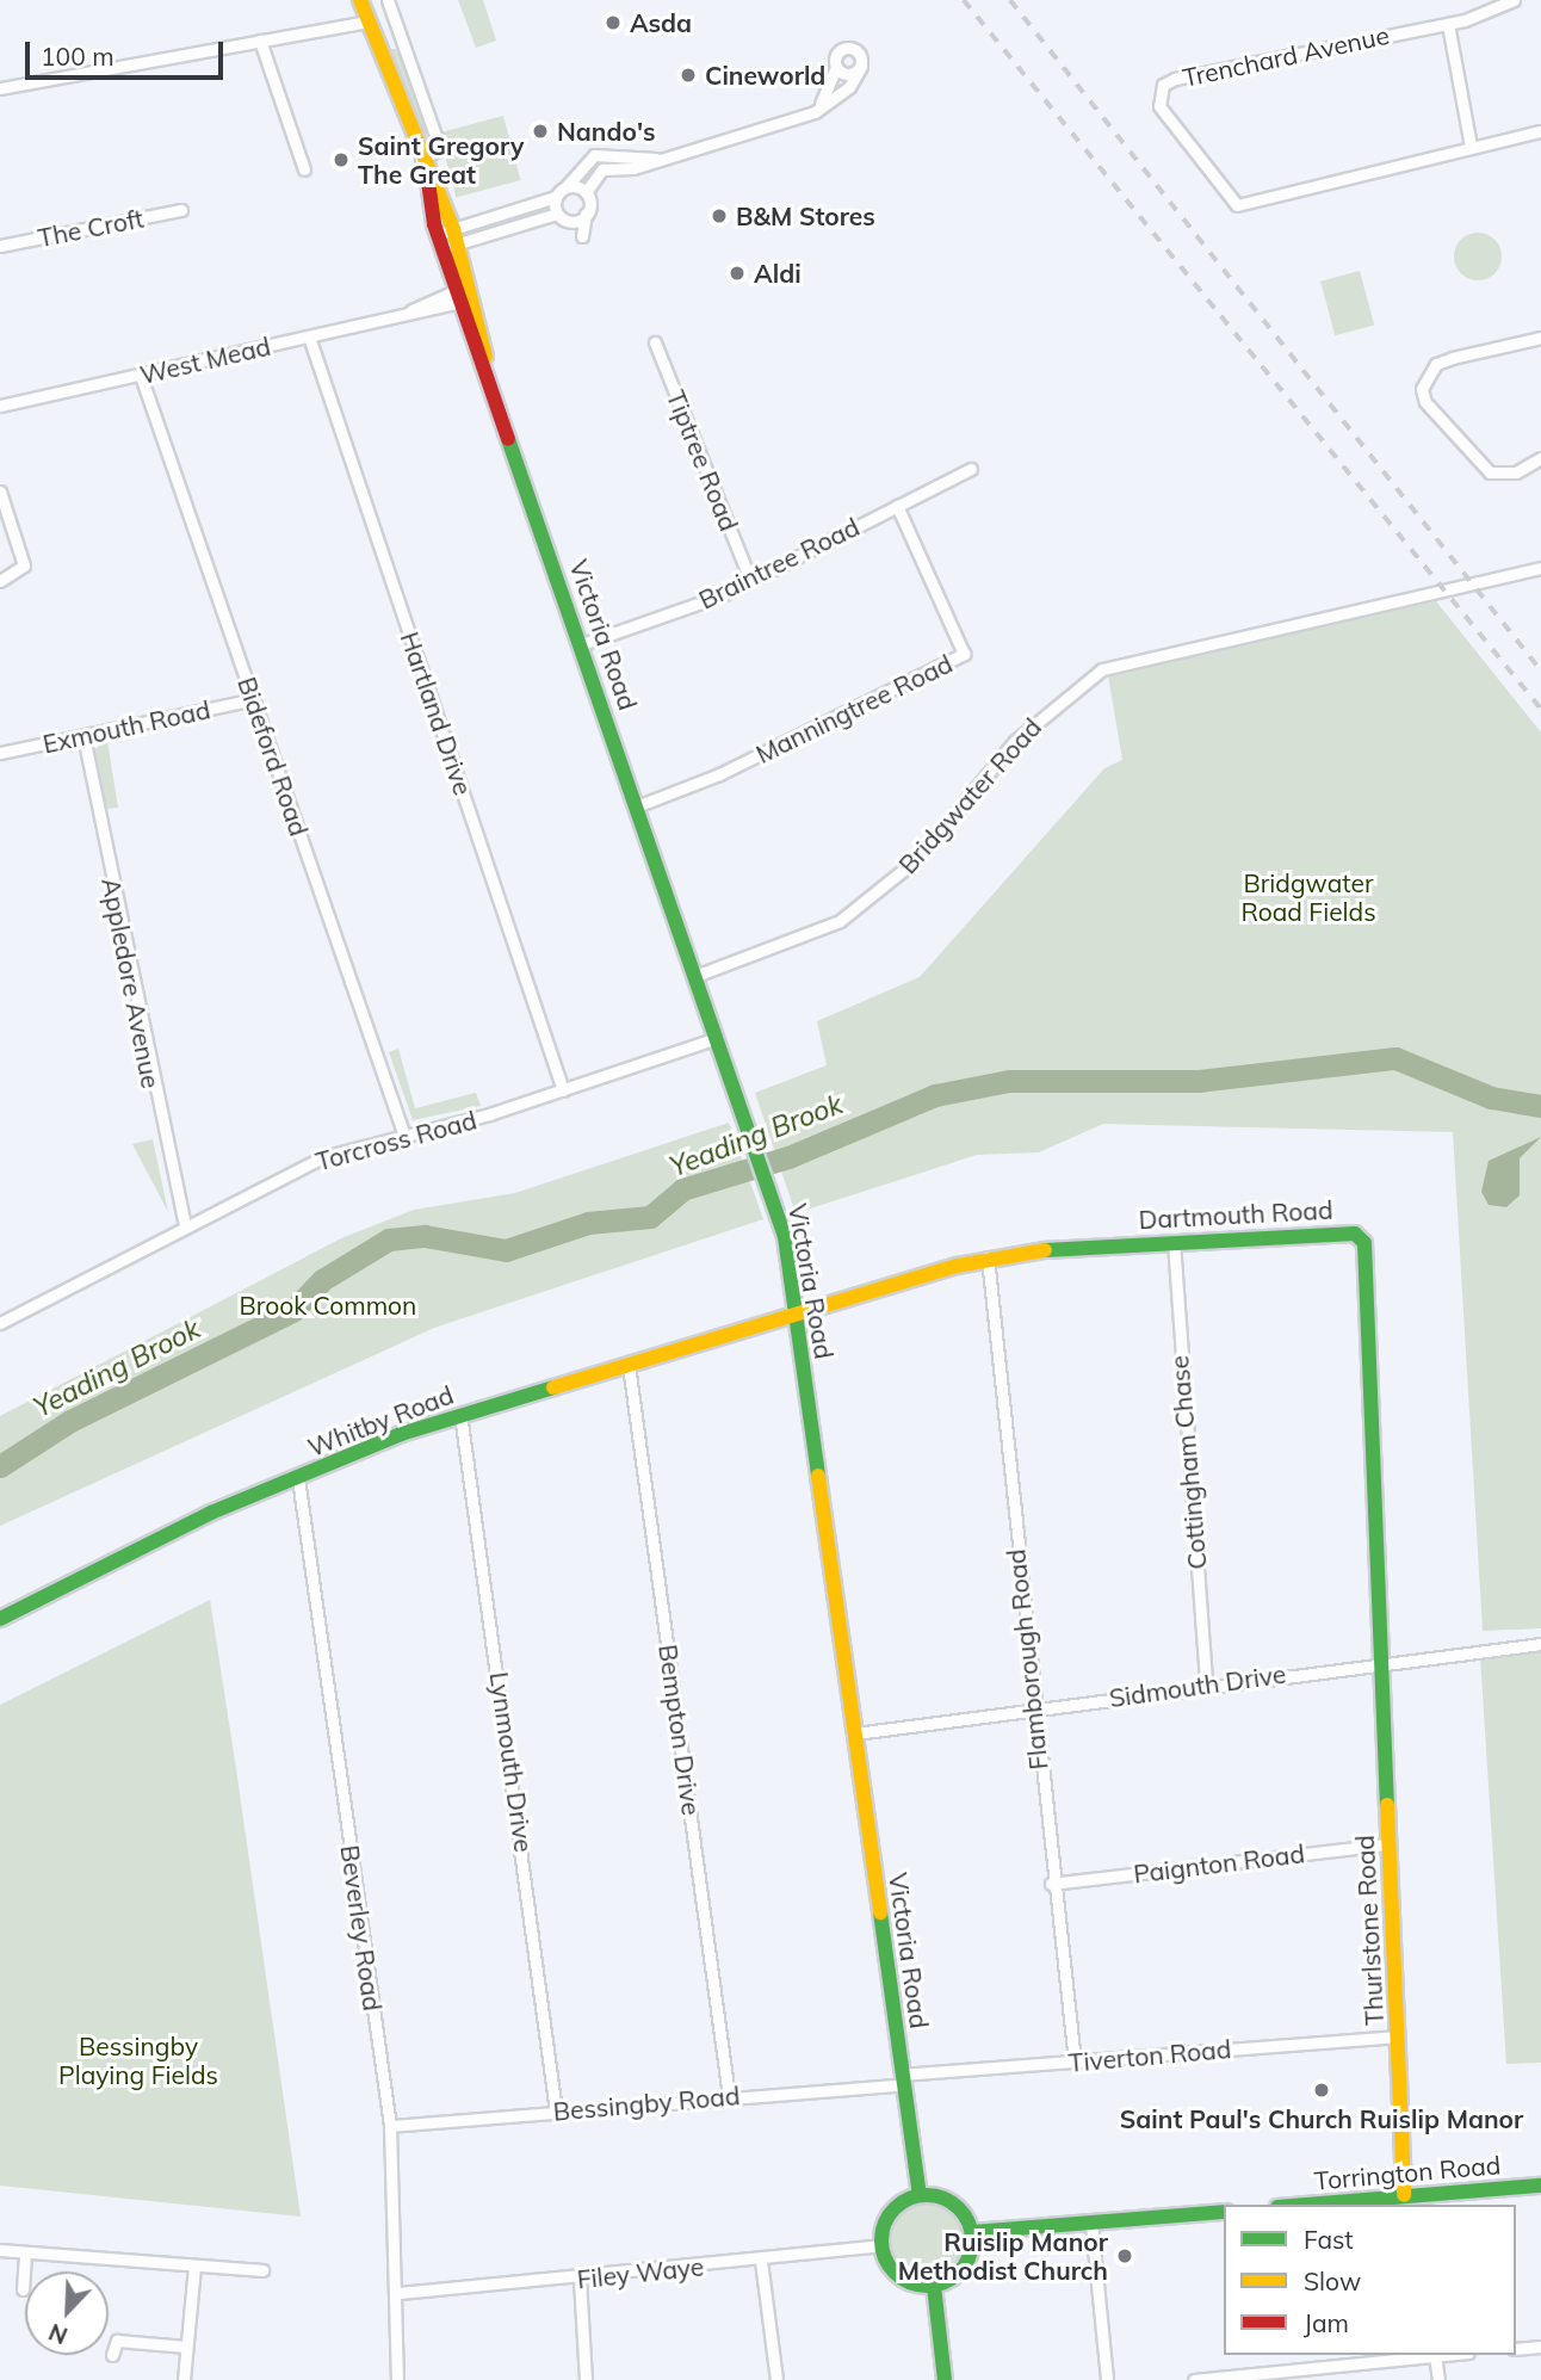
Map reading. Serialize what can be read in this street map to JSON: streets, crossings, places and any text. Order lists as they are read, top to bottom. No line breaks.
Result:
{"streets":{"street":["Trenchard Avenue","The Croft","West Mead","Tiptree Road","Braintree Road","Victoria Road","Manningtree Road","Hartland Drive","Exmouth Road","Bideford Road","Bridgwater Road","Appledore Avenue","Torcross Road","Dartmouth Road","Whitby Road","Cottingham Chase","Flamborough Road","Sidmouth Drive","Bempton Drive","Lynmouth Drive","Paignton Road","Beverley Road","Thurlstone Road","Tiverton Road","Bessingby Road","Torrington Road","Filey Waye"]},"crossings":[["West Mead","Victoria Road"],["West Mead","Hartland Drive"],["West Mead","Bideford Road"],["Tiptree Road","Braintree Road"],["Braintree Road","Victoria Road"],["Braintree Road","Manningtree Road"],["Victoria Road","Manningtree Road"],["Victoria Road","Bridgwater Road"],["Victoria Road","Torcross Road"],["Victoria Road","Dartmouth Road"],["Victoria Road","Whitby Road"],["Victoria Road","Sidmouth Drive"],["Victoria Road","Tiverton Road"],["Victoria Road","Bessingby Road"],["Victoria Road","Filey Waye"],["Hartland Drive","Torcross Road"],["Exmouth Road","Bideford Road"],["Exmouth Road","Appledore Avenue"],["Bideford Road","Torcross Road"],["Appledore Avenue","Torcross Road"],["Dartmouth Road","Whitby Road"],["Dartmouth Road","Cottingham Chase"],["Dartmouth Road","Flamborough Road"],["Dartmouth Road","Sidmouth Drive"],["Dartmouth Road","Thurlstone Road"],["Whitby Road","Bempton Drive"],["Whitby Road","Lynmouth Drive"],["Whitby Road","Beverley Road"],["Cottingham Chase","Sidmouth Drive"],["Flamborough Road","Sidmouth Drive"],["Flamborough Road","Paignton Road"],["Flamborough Road","Tiverton Road"],["Sidmouth Drive","Thurlstone Road"],["Bempton Drive","Bessingby Road"],["Lynmouth Drive","Bessingby Road"],["Paignton Road","Thurlstone Road"],["Beverley Road","Bessingby Road"],["Beverley Road","Filey Waye"],["Thurlstone Road","Tiverton Road"],["Thurlstone Road","Torrington Road"],["Tiverton Road","Bessingby Road"]],"water":["Yeading Brook"],"parks":["Bridgwater Road Fields","Brook Common","Bessingby Playing Fields"],"places":["Asda","Cineworld","Nando's","Saint Gregory The Great","B&M Stores","Aldi","Saint Paul's Church Ruislip Manor","Ruislip Manor Methodist Church"],"legend":["Fast","Slow","Jam"],"scale_bar":"100 m","north":"bottom left"}
